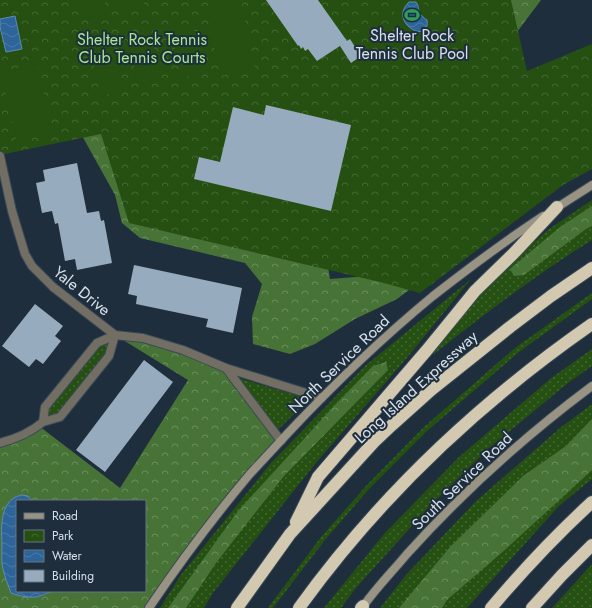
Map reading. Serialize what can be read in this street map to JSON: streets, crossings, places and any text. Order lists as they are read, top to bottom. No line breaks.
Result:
{"streets":{"highway":["Long Island Expressway"],"main road":["North Service Road","South Service Road"],"street":["Yale Drive"]},"crossings":[["Yale Drive","North Service Road"]],"parks":["Shelter Rock Tennis Club Tennis Courts"],"places":{"sports":["Shelter Rock Tennis Club Pool"]},"legend":["Road","Park","Water","Building"]}
